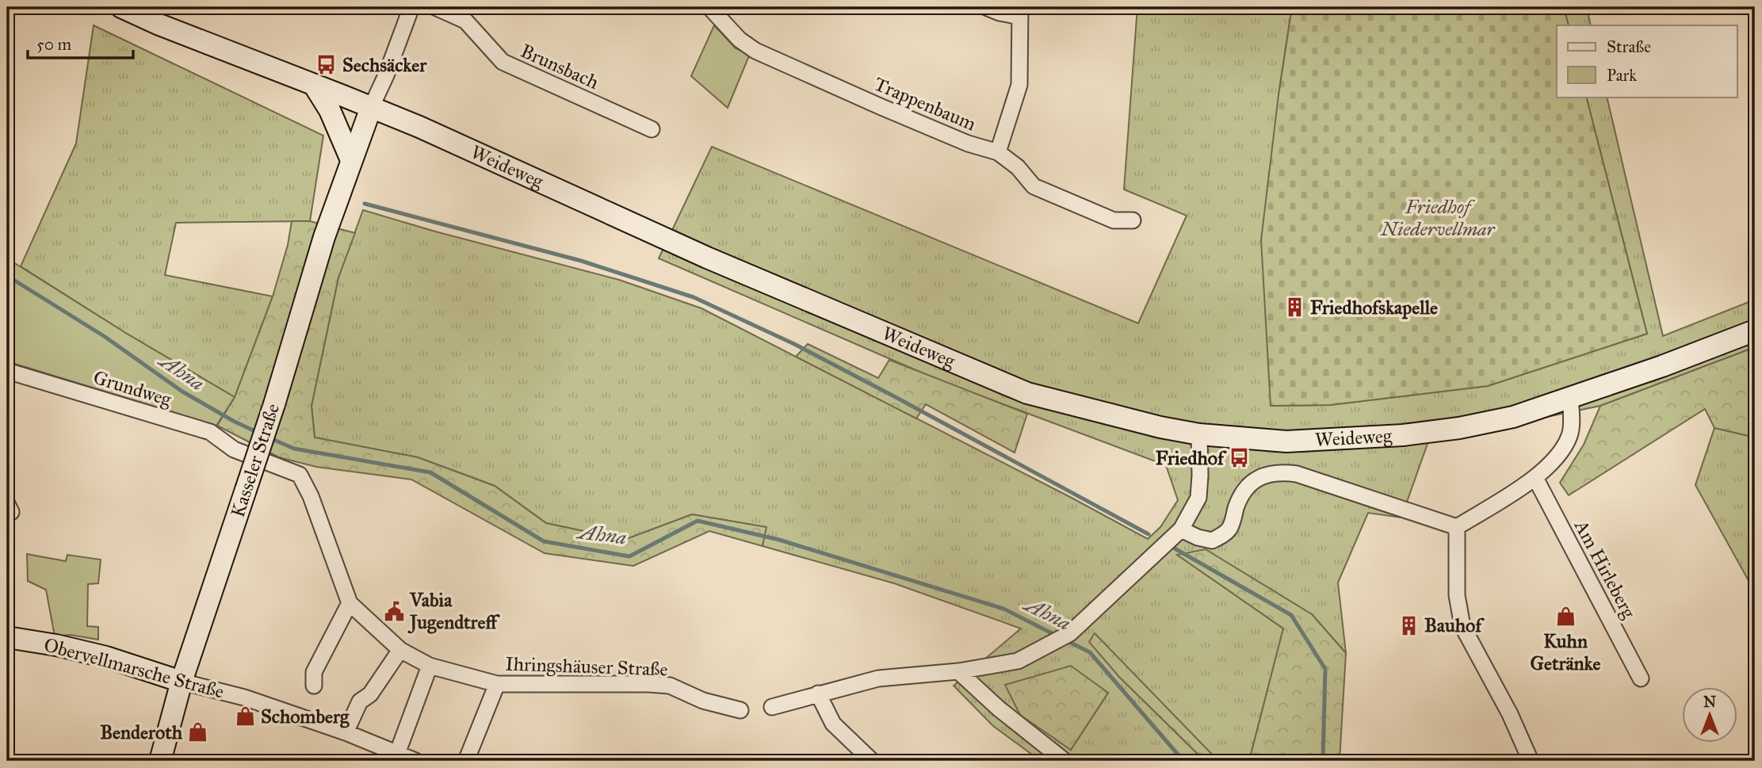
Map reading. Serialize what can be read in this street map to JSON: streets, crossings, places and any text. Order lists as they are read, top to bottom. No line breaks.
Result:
{"streets":{"main road":["Weideweg","Kasseler Straße","Obervellmarsche Straße"],"street":["Brunsbach","Trappenbaum","Grundweg","Am Hirleberg","Ihringshäuser Straße"]},"crossings":[["Weideweg","Kasseler Straße"],["Grundweg","Ihringshäuser Straße"],["Kasseler Straße","Obervellmarsche Straße"]],"water":["Ahna"],"parks":["Friedhof Niedervellmar"],"places":{"bus stop":["Sechsäcker","Friedhof"],"building":["Friedhofskapelle","Bauhof"],"public building":["Vabia Jugendtreff"],"shop":["Kuhn Getränke","Schomberg","Benderoth"]},"legend":["Straße","Park"],"scale_bar":"50 m","north":"top"}
